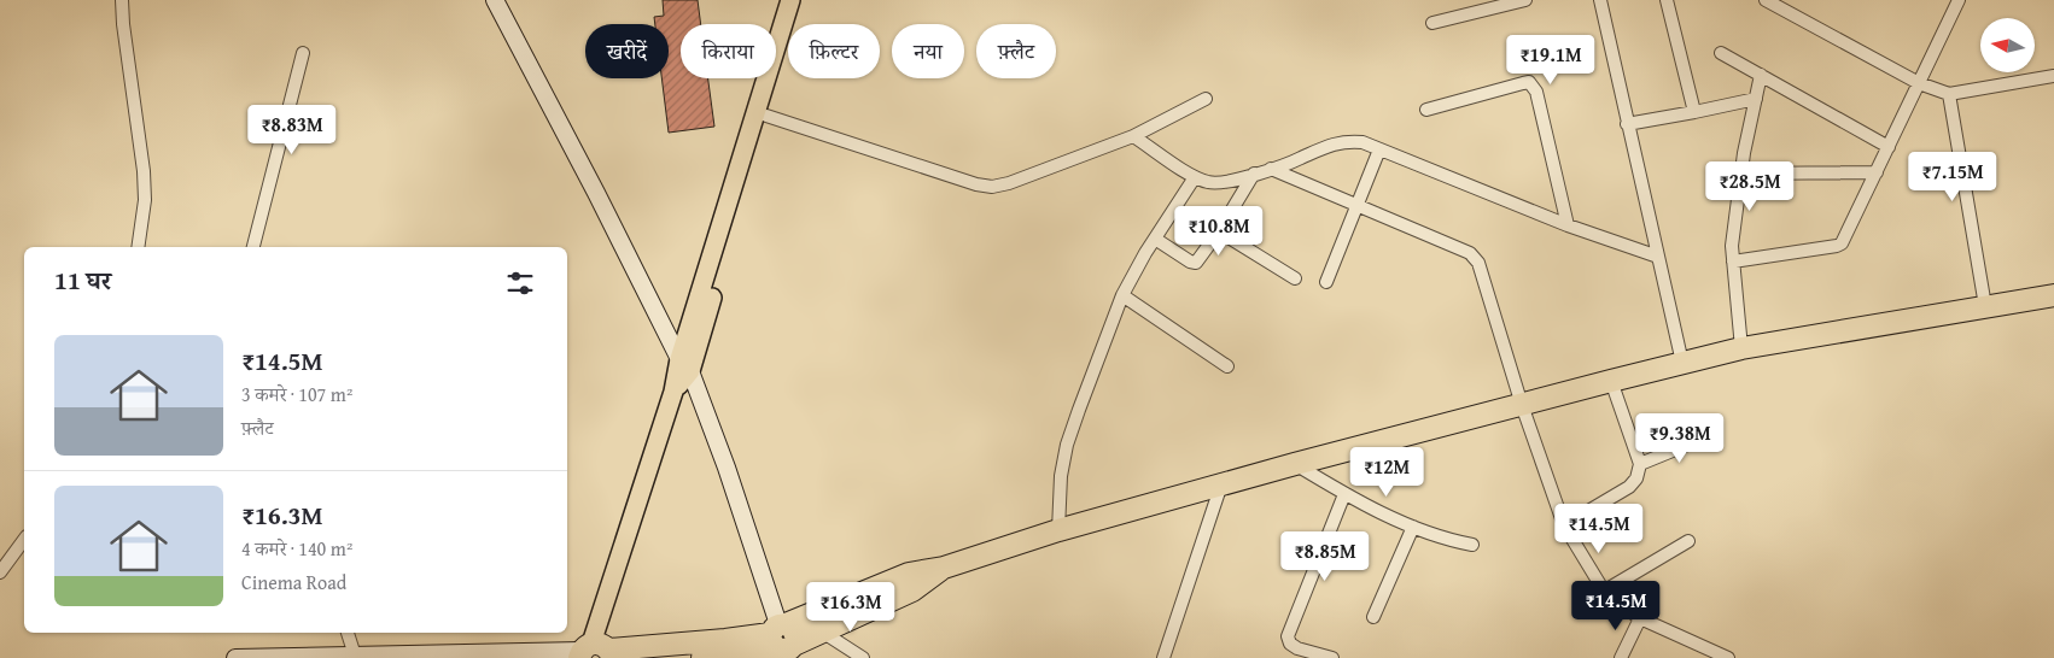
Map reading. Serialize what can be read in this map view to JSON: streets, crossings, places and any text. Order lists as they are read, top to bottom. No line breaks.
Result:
{"north":"left","page":{"chip":["खरीदें","किराया","फ़िल्टर","नया","फ़्लैट"],"price":["₹19.1M","₹8.83M","₹7.15M","₹28.5M","₹10.8M","₹9.38M","₹12M","₹14.5M","₹8.85M","₹14.5M","₹16.3M"],"heading":"11 घर","list":[{"name":"₹14.5M","note":"3 कमरे · 107 m² · फ़्लैट"},{"name":"₹16.3M","note":"4 कमरे · 140 m² · Cinema Road"}]}}
